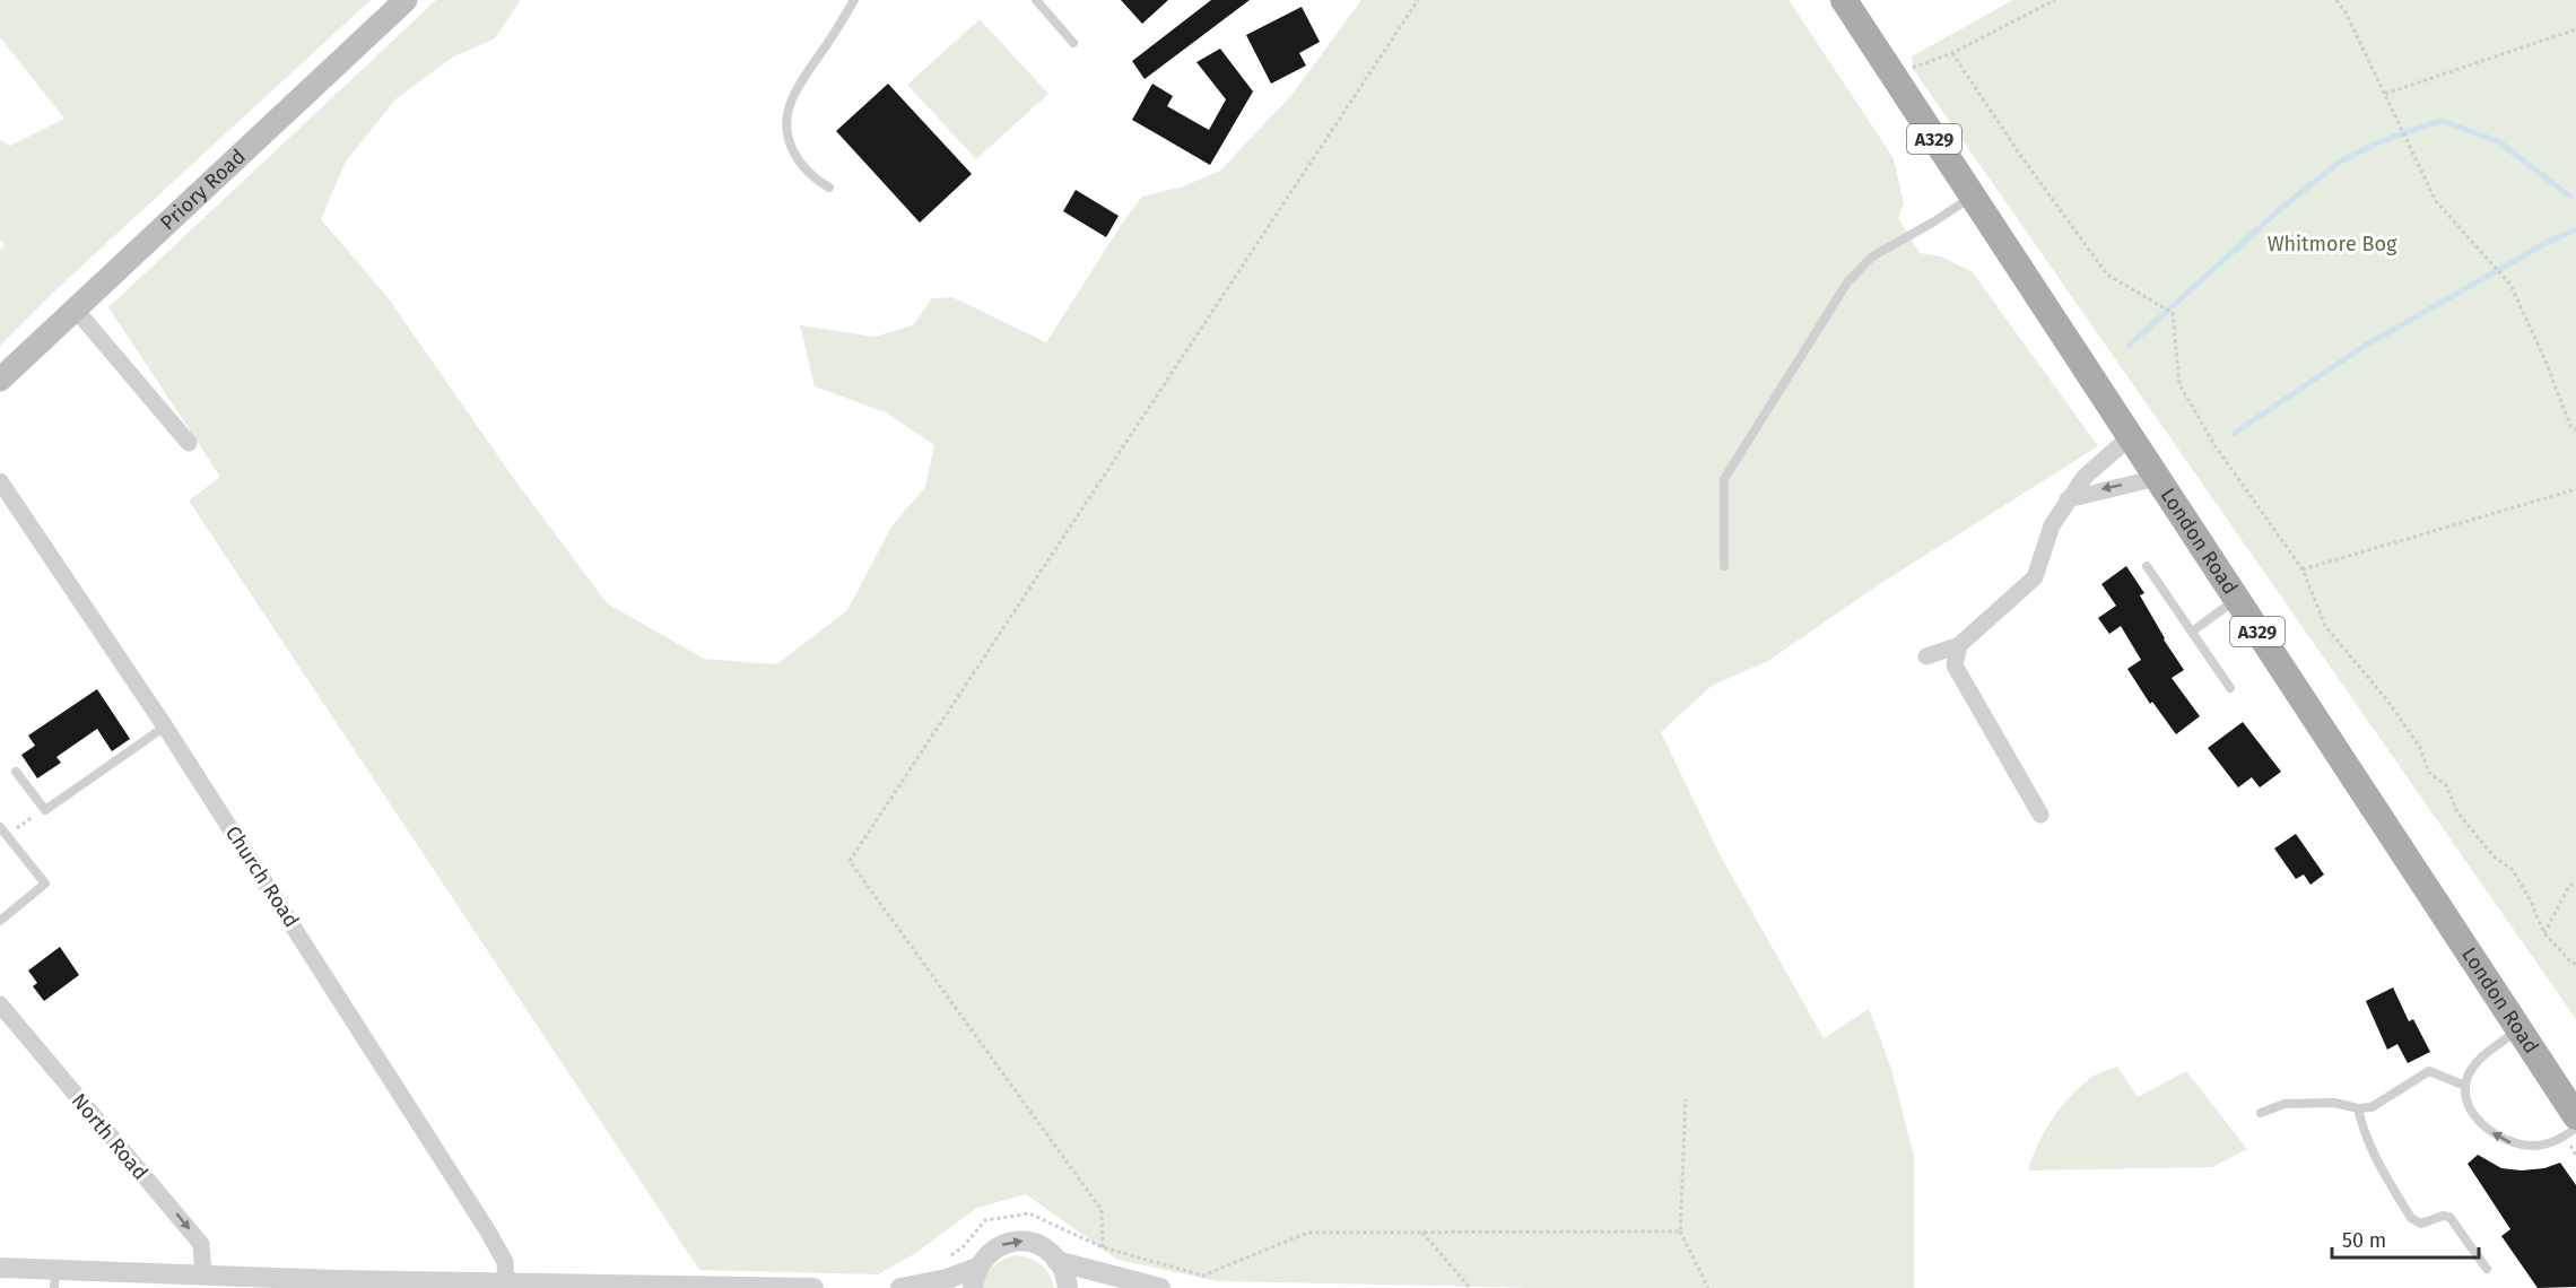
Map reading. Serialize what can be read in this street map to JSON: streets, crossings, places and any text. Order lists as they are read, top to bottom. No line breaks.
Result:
{"streets":{"main road":["A329","Priory Road","London Road"],"street":["Church Road","North Road"]},"one_way":["North Road"],"parks":["Whitmore Bog"],"scale_bar":"50 m"}
